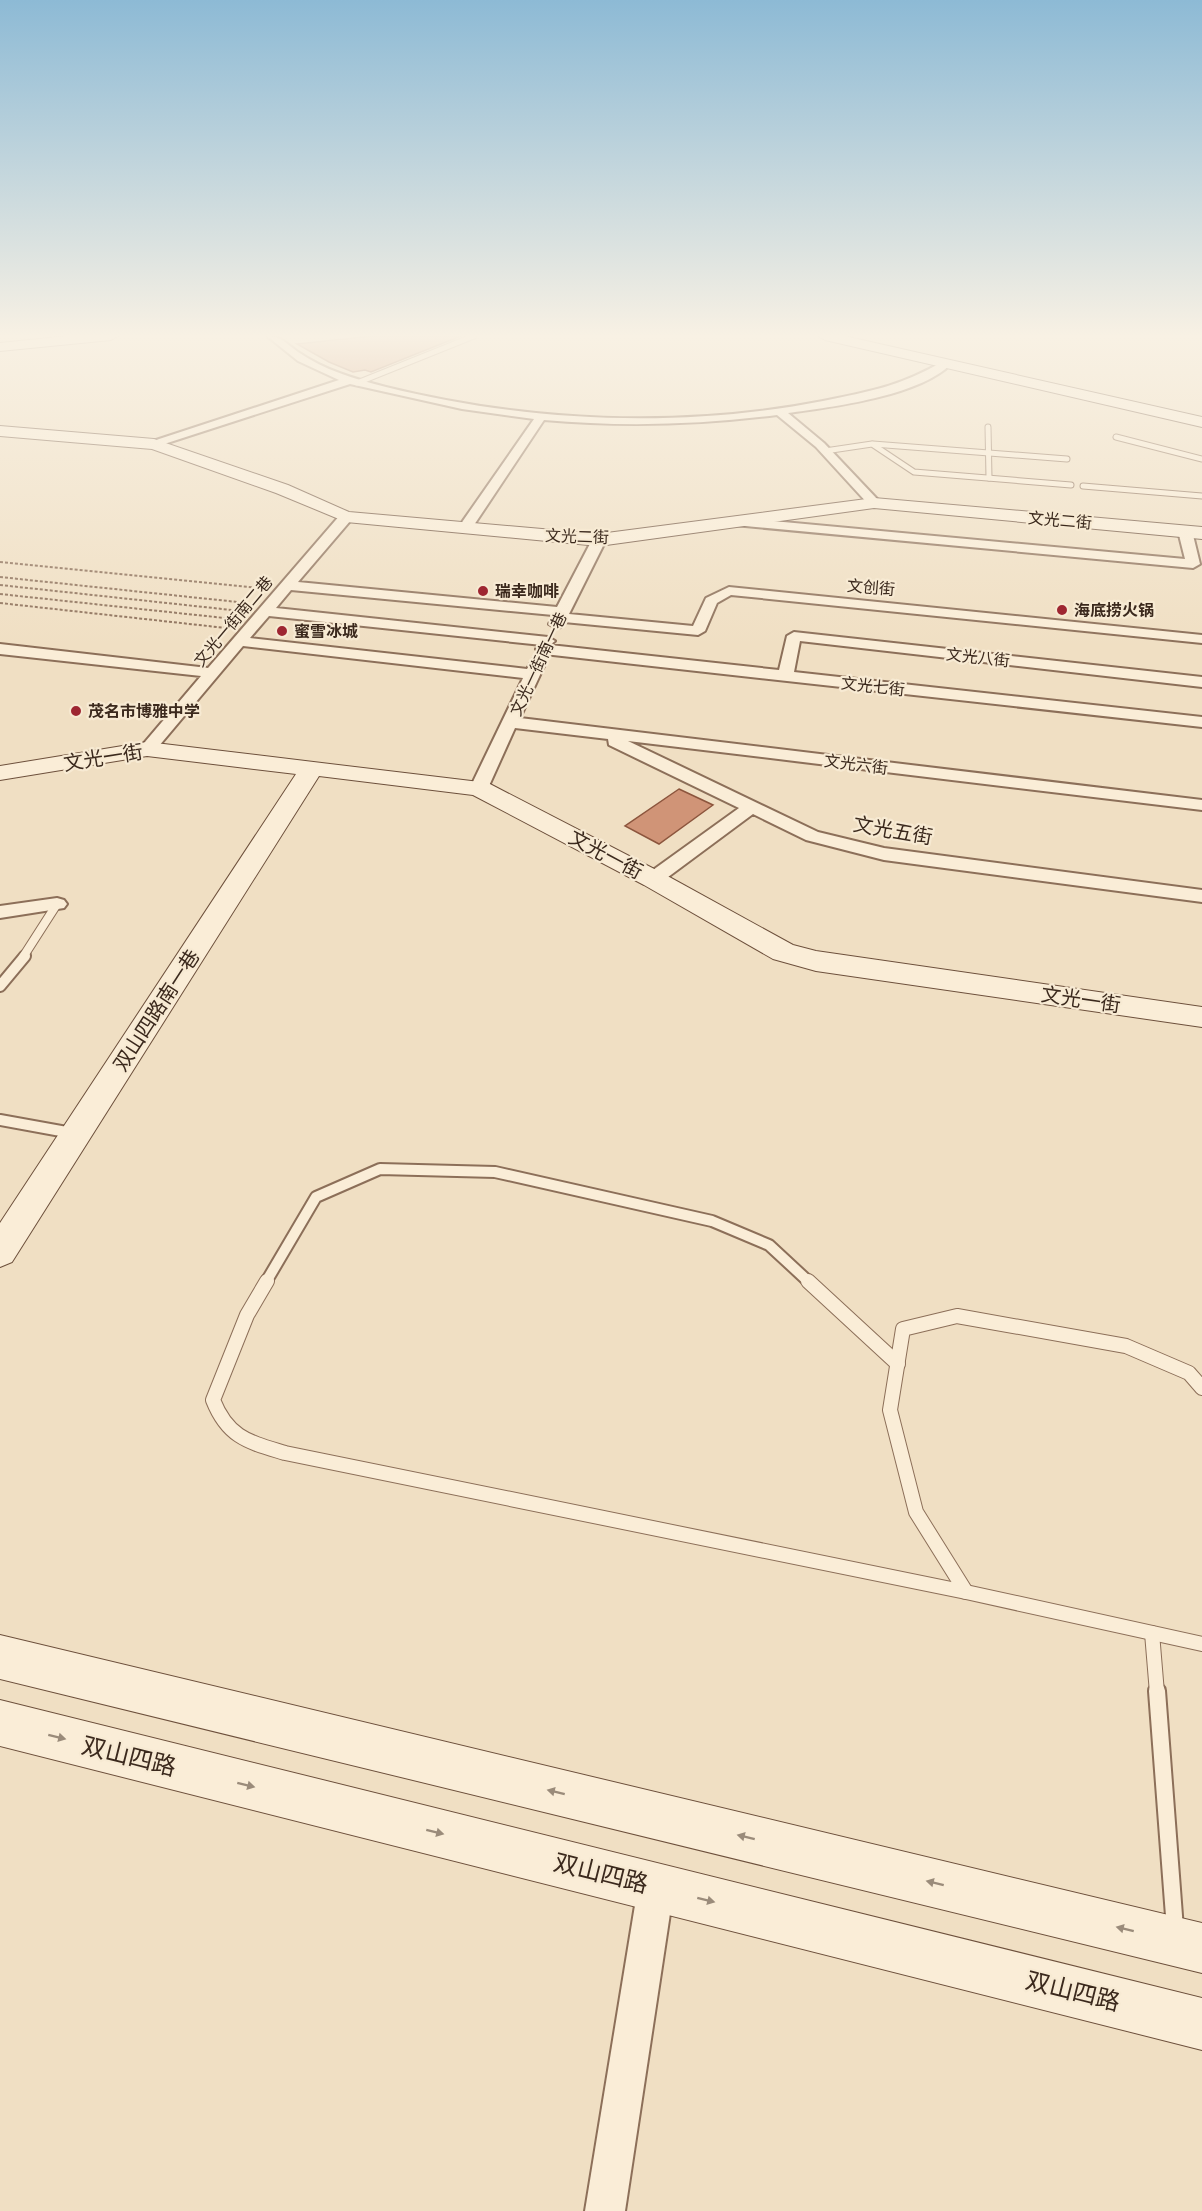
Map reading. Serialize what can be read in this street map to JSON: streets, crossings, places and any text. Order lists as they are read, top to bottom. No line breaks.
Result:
{"streets":{"street":["文光二街","文创街","文光一街南二巷","文光八街","文光一街南一巷","文光七街","文光一街","文光六街","文光五街","双山四路南一巷","双山四路"]},"crossings":[["文光二街","文光一街南二巷"],["文光二街","文光一街南一巷"],["文创街","文光一街南一巷"],["文光一街南二巷","文光七街"],["文光一街南二巷","文光一街"],["文光八街","文光七街"],["文光一街南一巷","文光七街"],["文光一街南一巷","文光一街"],["文光一街南一巷","文光六街"],["文光一街","双山四路南一巷"],["文光六街","文光五街"]],"places":["瑞幸咖啡","海底捞火锅","蜜雪冰城","茂名市博雅中学"]}
